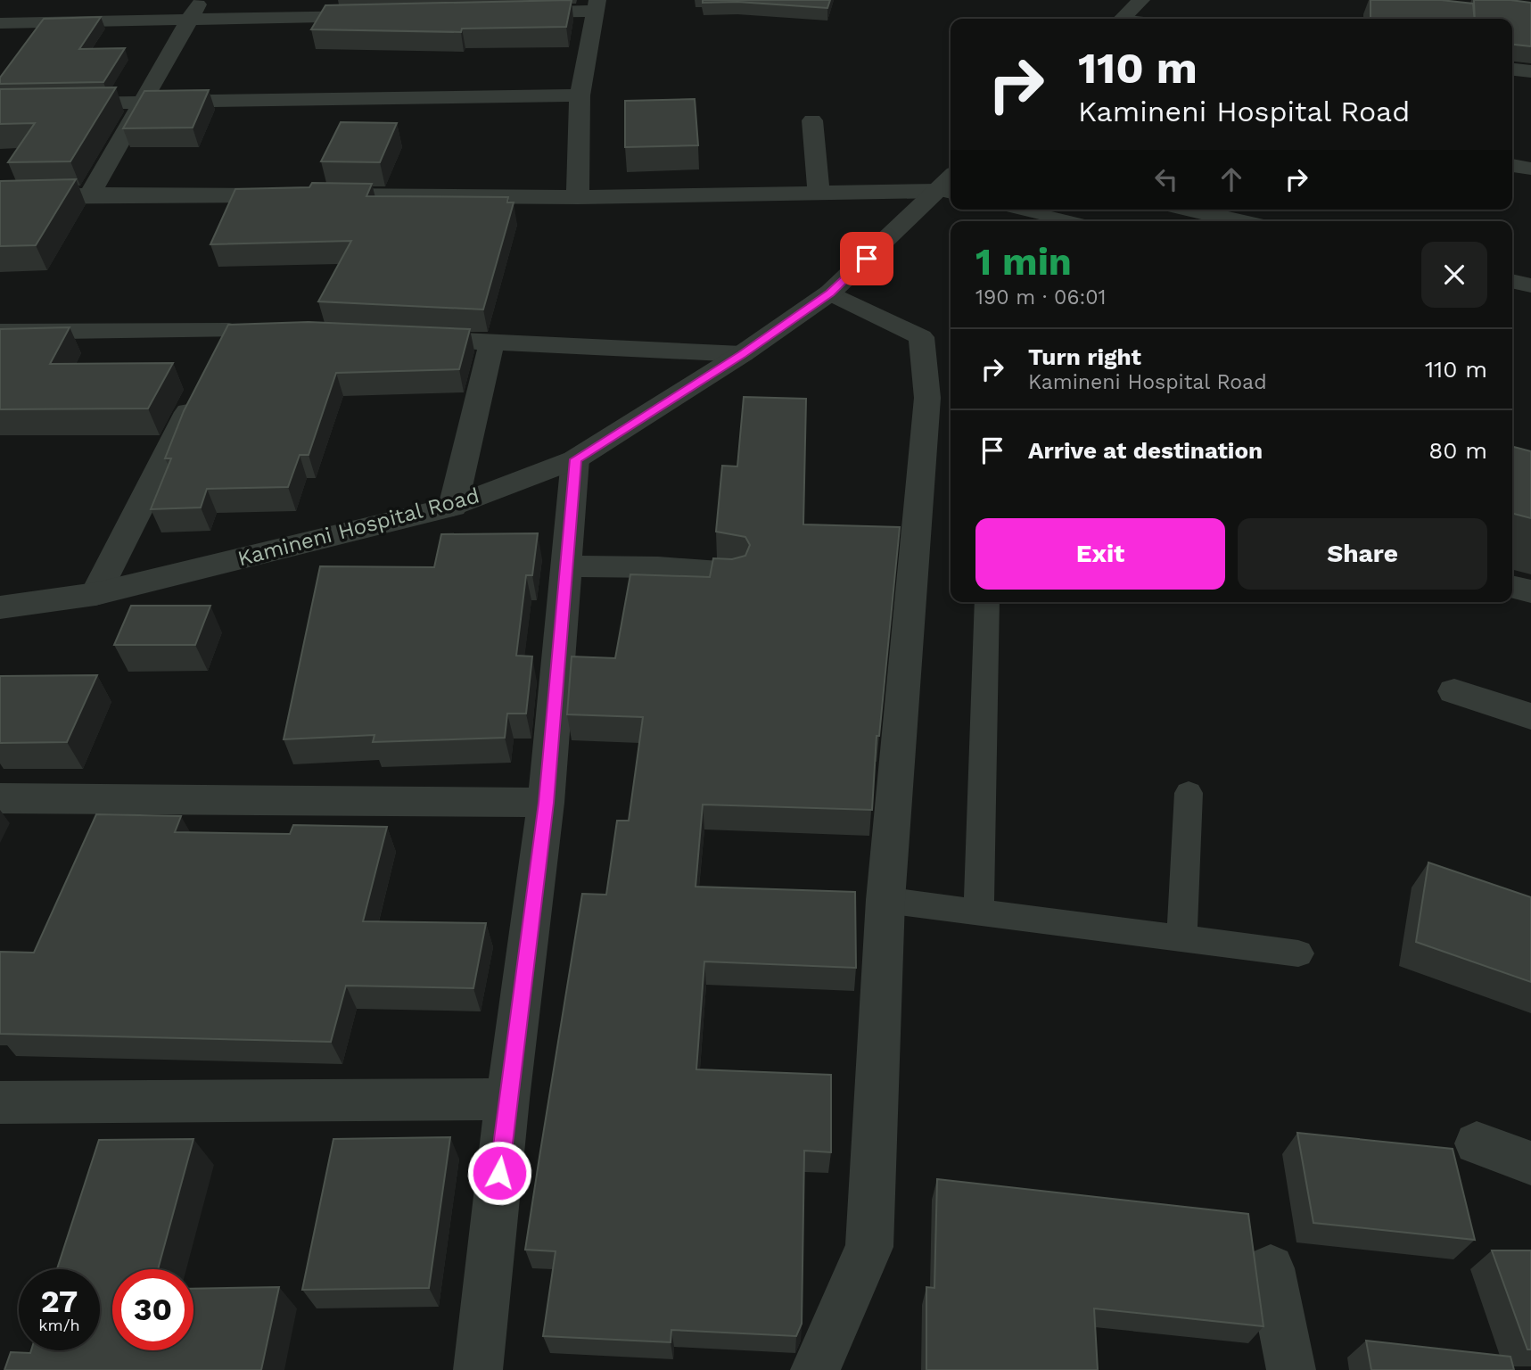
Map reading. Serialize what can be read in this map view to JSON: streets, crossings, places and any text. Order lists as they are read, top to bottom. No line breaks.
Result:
{"streets":{"street":["Kamineni Hospital Road"]},"page":{"turn":["110 m","Kamineni Hospital Road"],"heading":["1 min","190 m · 06:01"],"list":[{"name":"Turn right","note":"Kamineni Hospital Road","value":"110 m"},{"name":"Arrive at destination","value":"80 m"}],"buttons":["Exit","Share"],"speed":"27 km/h","limit":"30"}}
